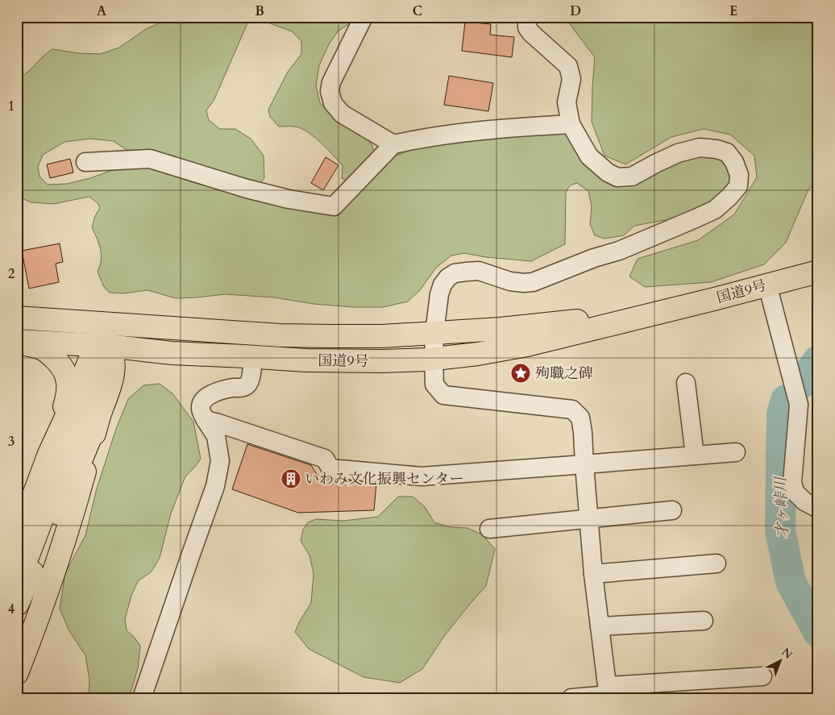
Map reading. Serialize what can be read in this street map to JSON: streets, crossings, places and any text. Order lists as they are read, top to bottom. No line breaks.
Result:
{"streets":{"highway":["国道9号"]},"water":["才ヶ峠川"],"places":{"place":["殉職之碑"],"building":["いわみ文化振興センター"]},"north":"top right","grid":{"columns":["A","B","C","D","E"],"rows":["1","2","3","4"]}}
